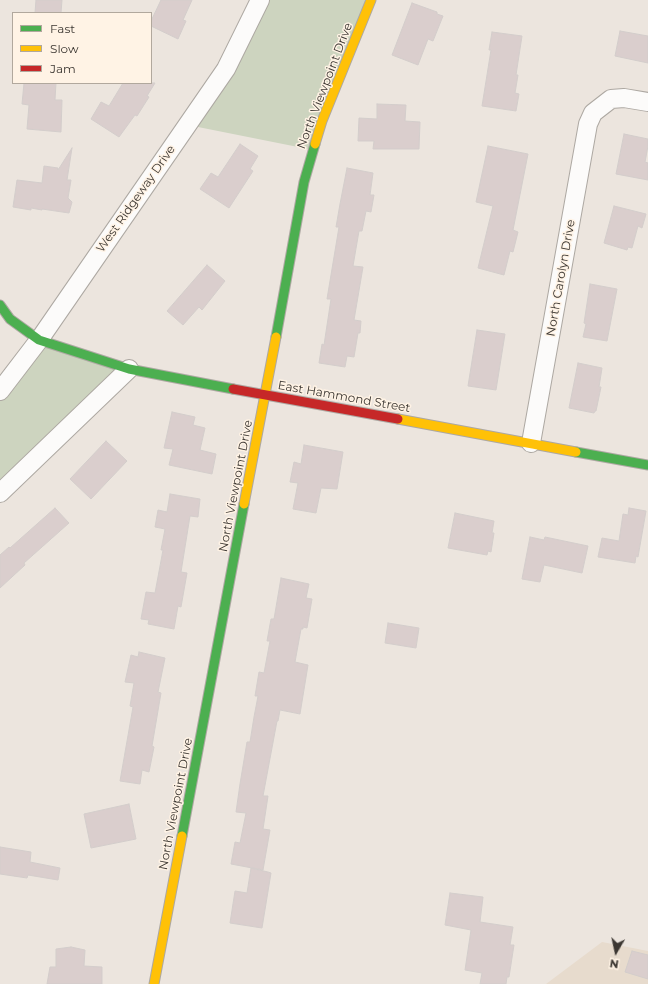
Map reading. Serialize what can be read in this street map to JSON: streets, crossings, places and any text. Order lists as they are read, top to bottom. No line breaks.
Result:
{"streets":{"street":["North Viewpoint Drive","West Ridgeway Drive","North Carolyn Drive","East Hammond Street"]},"crossings":[["North Viewpoint Drive","East Hammond Street"],["West Ridgeway Drive","East Hammond Street"],["North Carolyn Drive","East Hammond Street"]],"legend":["Fast","Slow","Jam"],"north":"bottom"}
